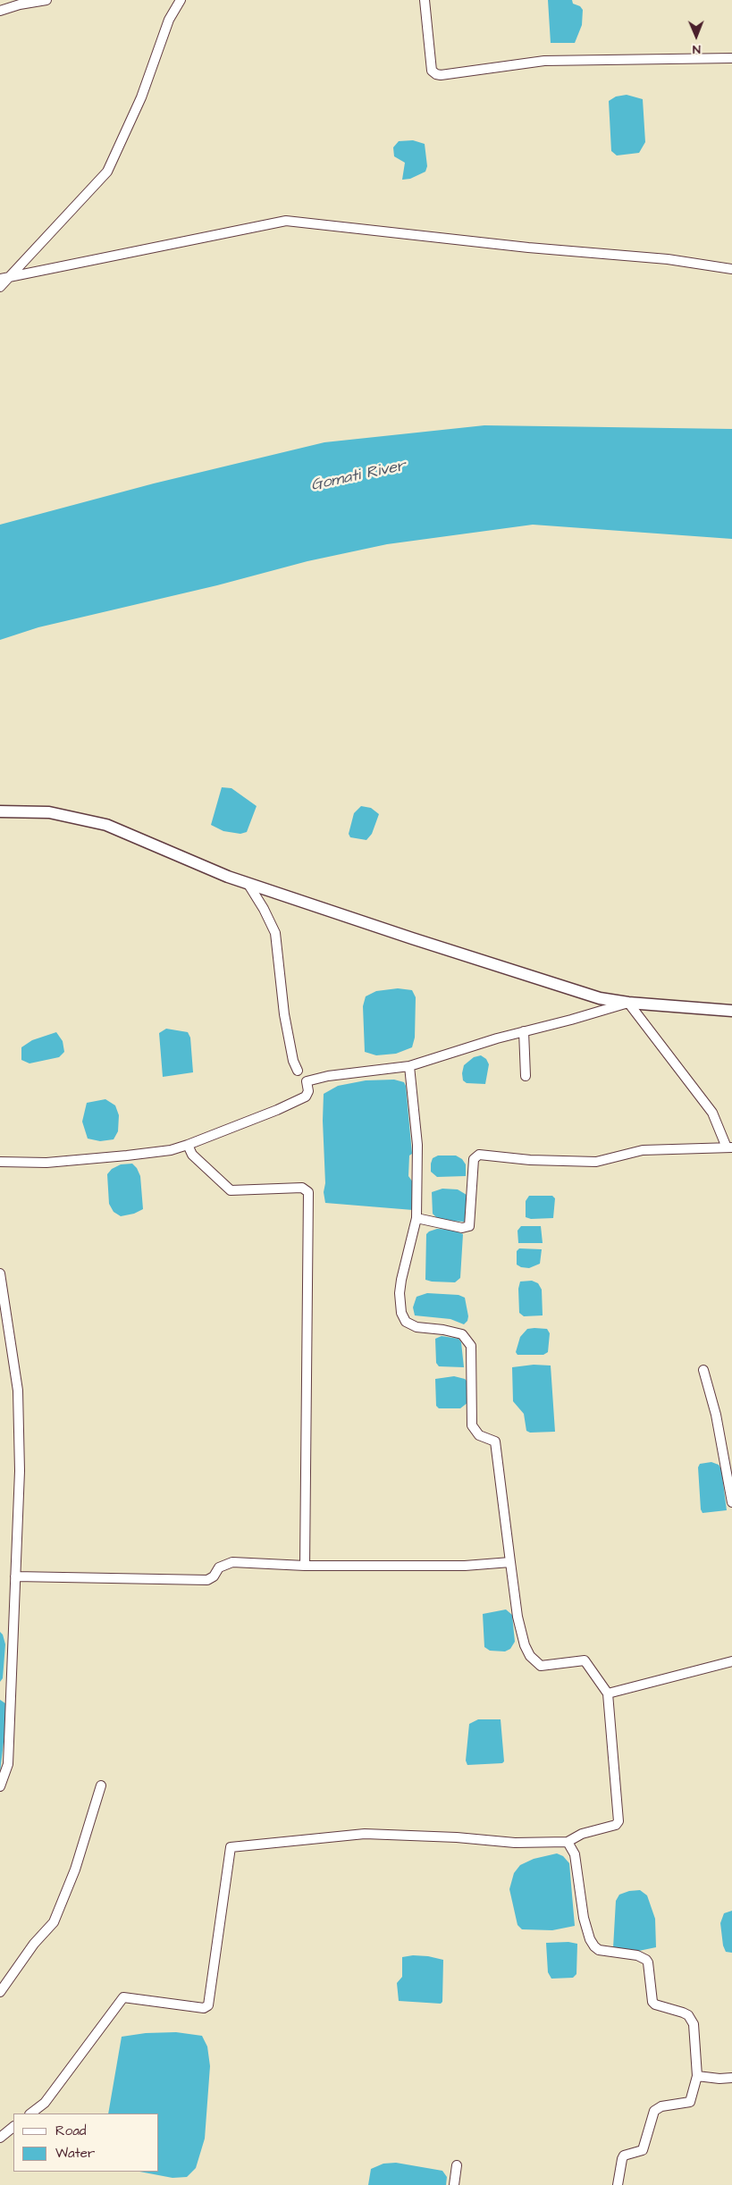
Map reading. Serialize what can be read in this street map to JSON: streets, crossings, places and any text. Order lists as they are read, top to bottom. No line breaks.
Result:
{"water":["Gomati River"],"legend":["Road","Water"],"north":"bottom"}
